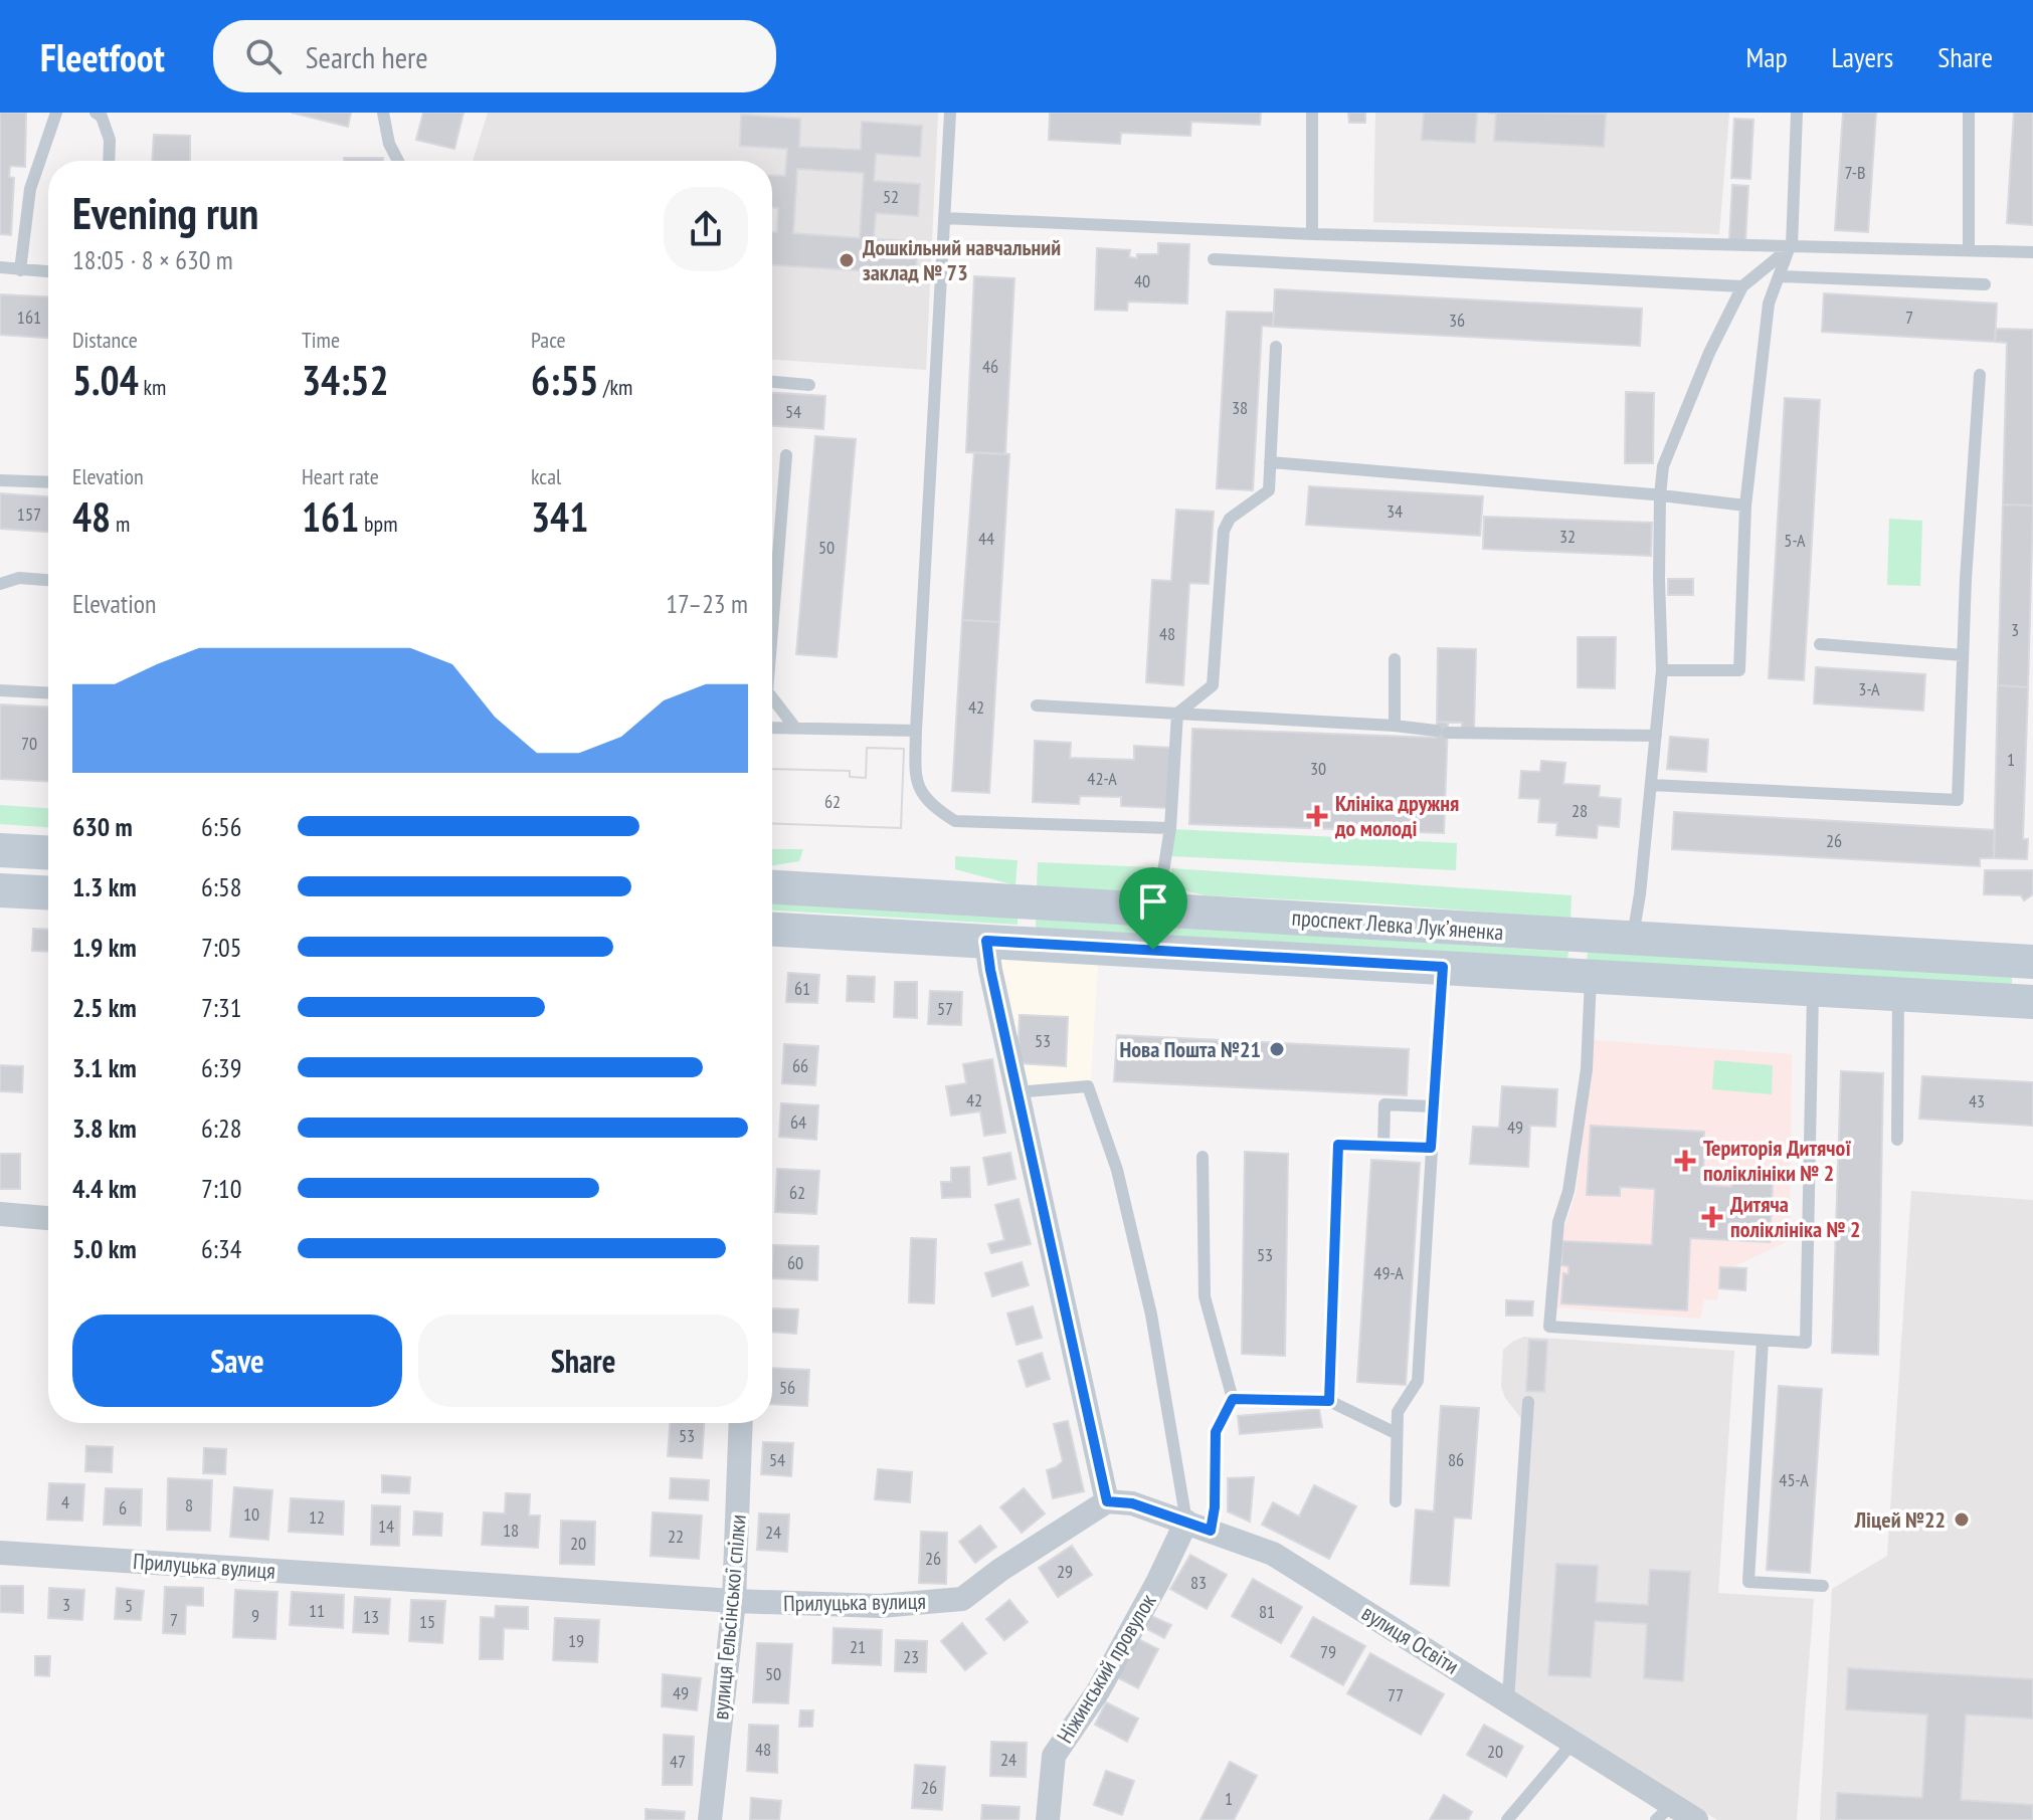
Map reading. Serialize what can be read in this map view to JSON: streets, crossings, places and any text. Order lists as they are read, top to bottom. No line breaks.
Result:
{"streets":{"main road":["проспект Левка Лукʼяненка"],"street":["Прилуцька вулиця","вулиця Гельсінської спілки","вулиця Освіти","Ніжинський провулок"]},"crossings":[["Прилуцька вулиця","вулиця Гельсінської спілки"],["Прилуцька вулиця","вулиця Освіти"],["вулиця Освіти","Ніжинський провулок"]],"places":{"other":["Дошкільний навчальний заклад № 73","Нова Пошта №21","Ліцей №22"],"health":["Клініка дружня до молоді","Територія Дитячої поліклініки № 2","Дитяча поліклініка № 2"]},"house_numbers":["7-В","52","40","161","7","36","46","38","54","34","157","32","44","5-А","50","3","48","3-А","42","70","1","30","42-А","62","28","26","61","57","53","66","42","43","64","49","62","53","60","49-А","56","53","54","86","45-А","4","8","6","10","12","14","18","24","22","20","26","29","83","3","5","11","81","9","13","7","15","19","21","79","23","50","49","77","48","20","24","47","26","1"],"page":{"header":"Fleetfoot","search":"Search here","nav":["Map","Layers","Share"],"heading":["Evening run","18:05 · 8 × 630 m"],"stats":[["Distance","5.04 km"],["Time","34:52"],["Pace","6:55 /km"],["Elevation","48 m"],["Heart rate","161 bpm"],["kcal","341"]],"chart":["Elevation","17–23 m"],"list":[{"name":"630 m","note":"6:56"},{"name":"1.3 km","note":"6:58"},{"name":"1.9 km","note":"7:05"},{"name":"2.5 km","note":"7:31"},{"name":"3.1 km","note":"6:39"},{"name":"3.8 km","note":"6:28"},{"name":"4.4 km","note":"7:10"},{"name":"5.0 km","note":"6:34"}],"buttons":["Save","Share"]}}
